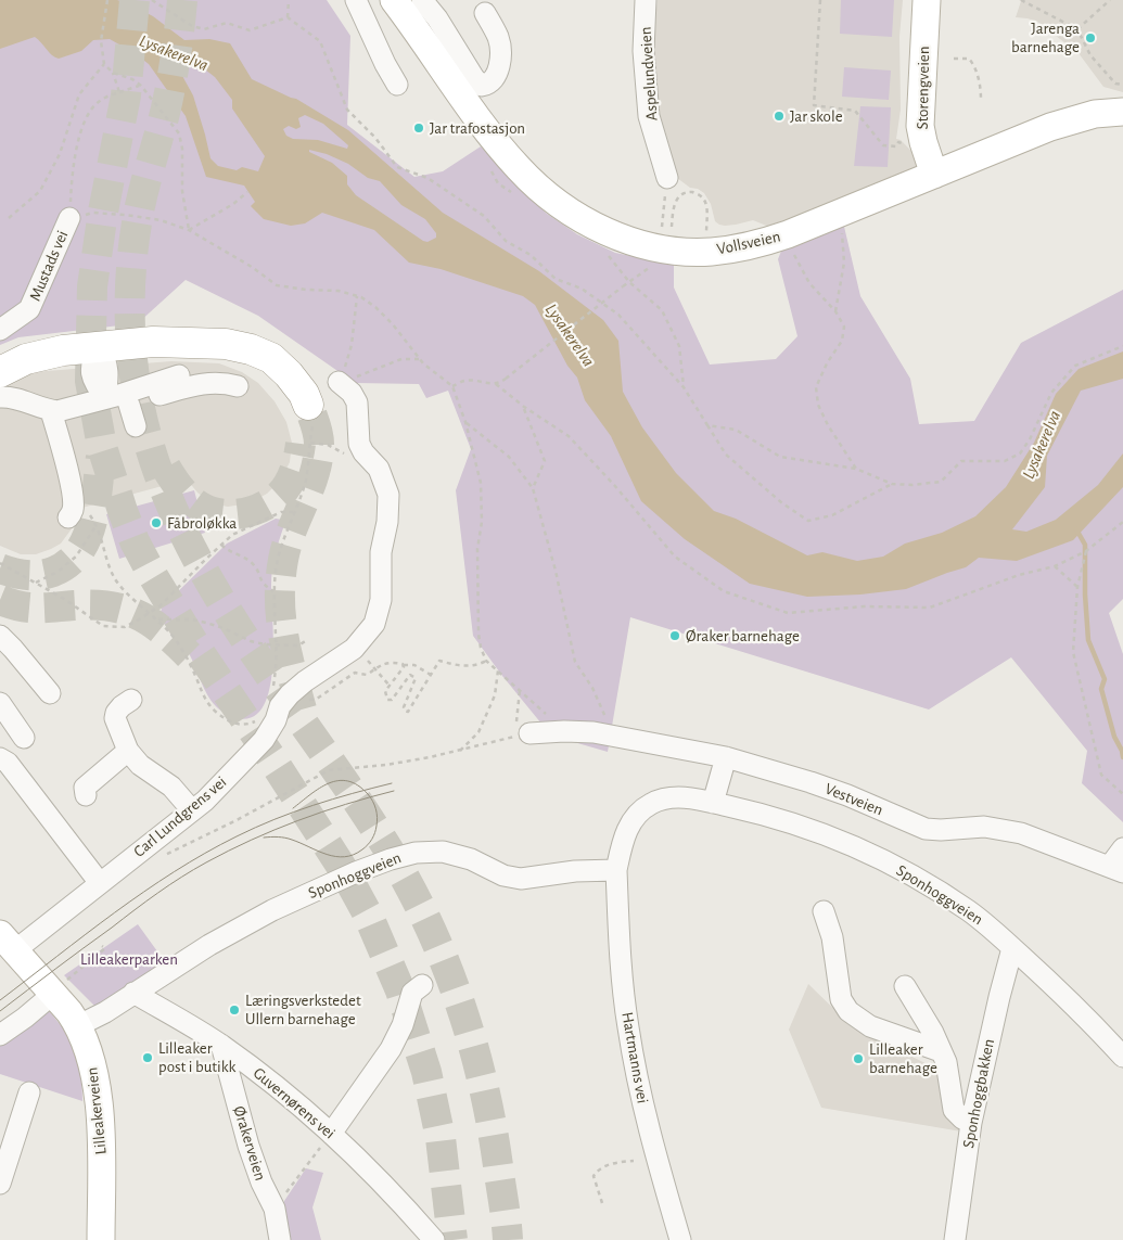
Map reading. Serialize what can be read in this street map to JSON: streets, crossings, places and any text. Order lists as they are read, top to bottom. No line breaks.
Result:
{"streets":{"main road":["Storengveien","Vollsveien","Lilleakerveien"],"street":["Aspelundveien","Mustads vei","Vestveien","Carl Lundgrens vei","Sponhoggveien","Hartmanns vei","Sponhoggbakken","Guvernørens vei","Ørakerveien"]},"crossings":[["Storengveien","Vollsveien"],["Carl Lundgrens vei","Lilleakerveien"],["Sponhoggveien","Hartmanns vei"],["Sponhoggveien","Sponhoggbakken"],["Sponhoggveien","Guvernørens vei"],["Sponhoggveien","Lilleakerveien"],["Guvernørens vei","Ørakerveien"]],"water":["Lysakerelva"],"parks":["Lilleakerparken"],"places":["Jarenga barnehage","Jar skole","Jar trafostasjon","Fåbroløkka","Øraker barnehage","Læringsverkstedet Ullern barnehage","Lilleaker post i butikk","Lilleaker barnehage"]}
